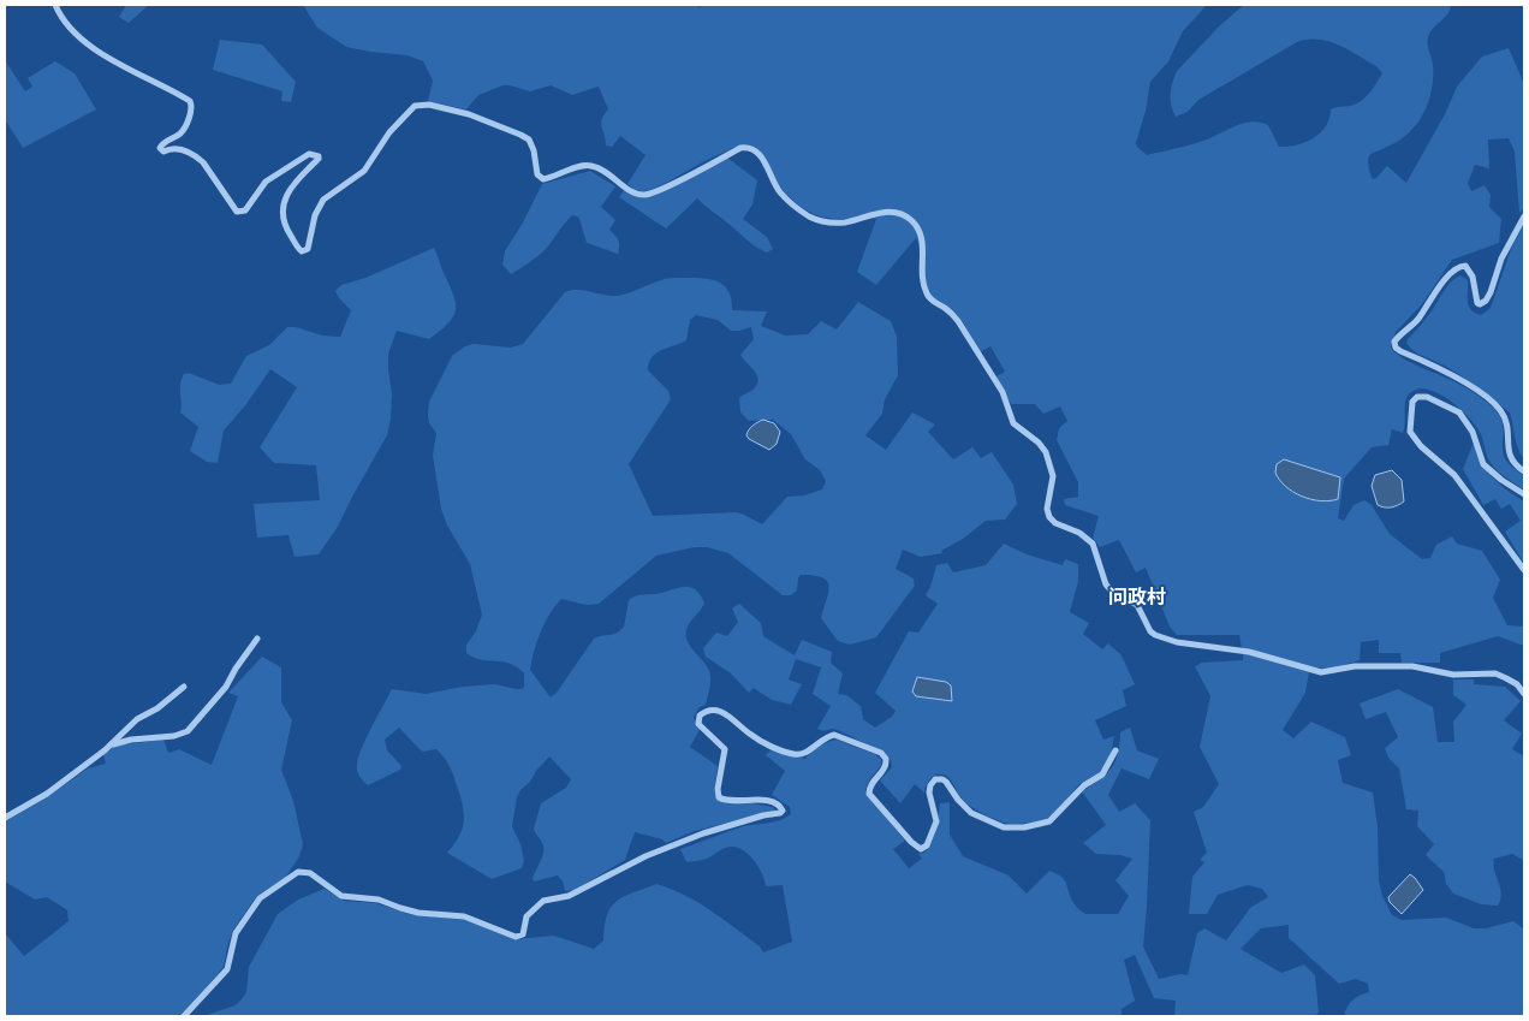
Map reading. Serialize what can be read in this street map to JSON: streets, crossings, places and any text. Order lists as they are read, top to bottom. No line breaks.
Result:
{"districts":["问政村"]}
